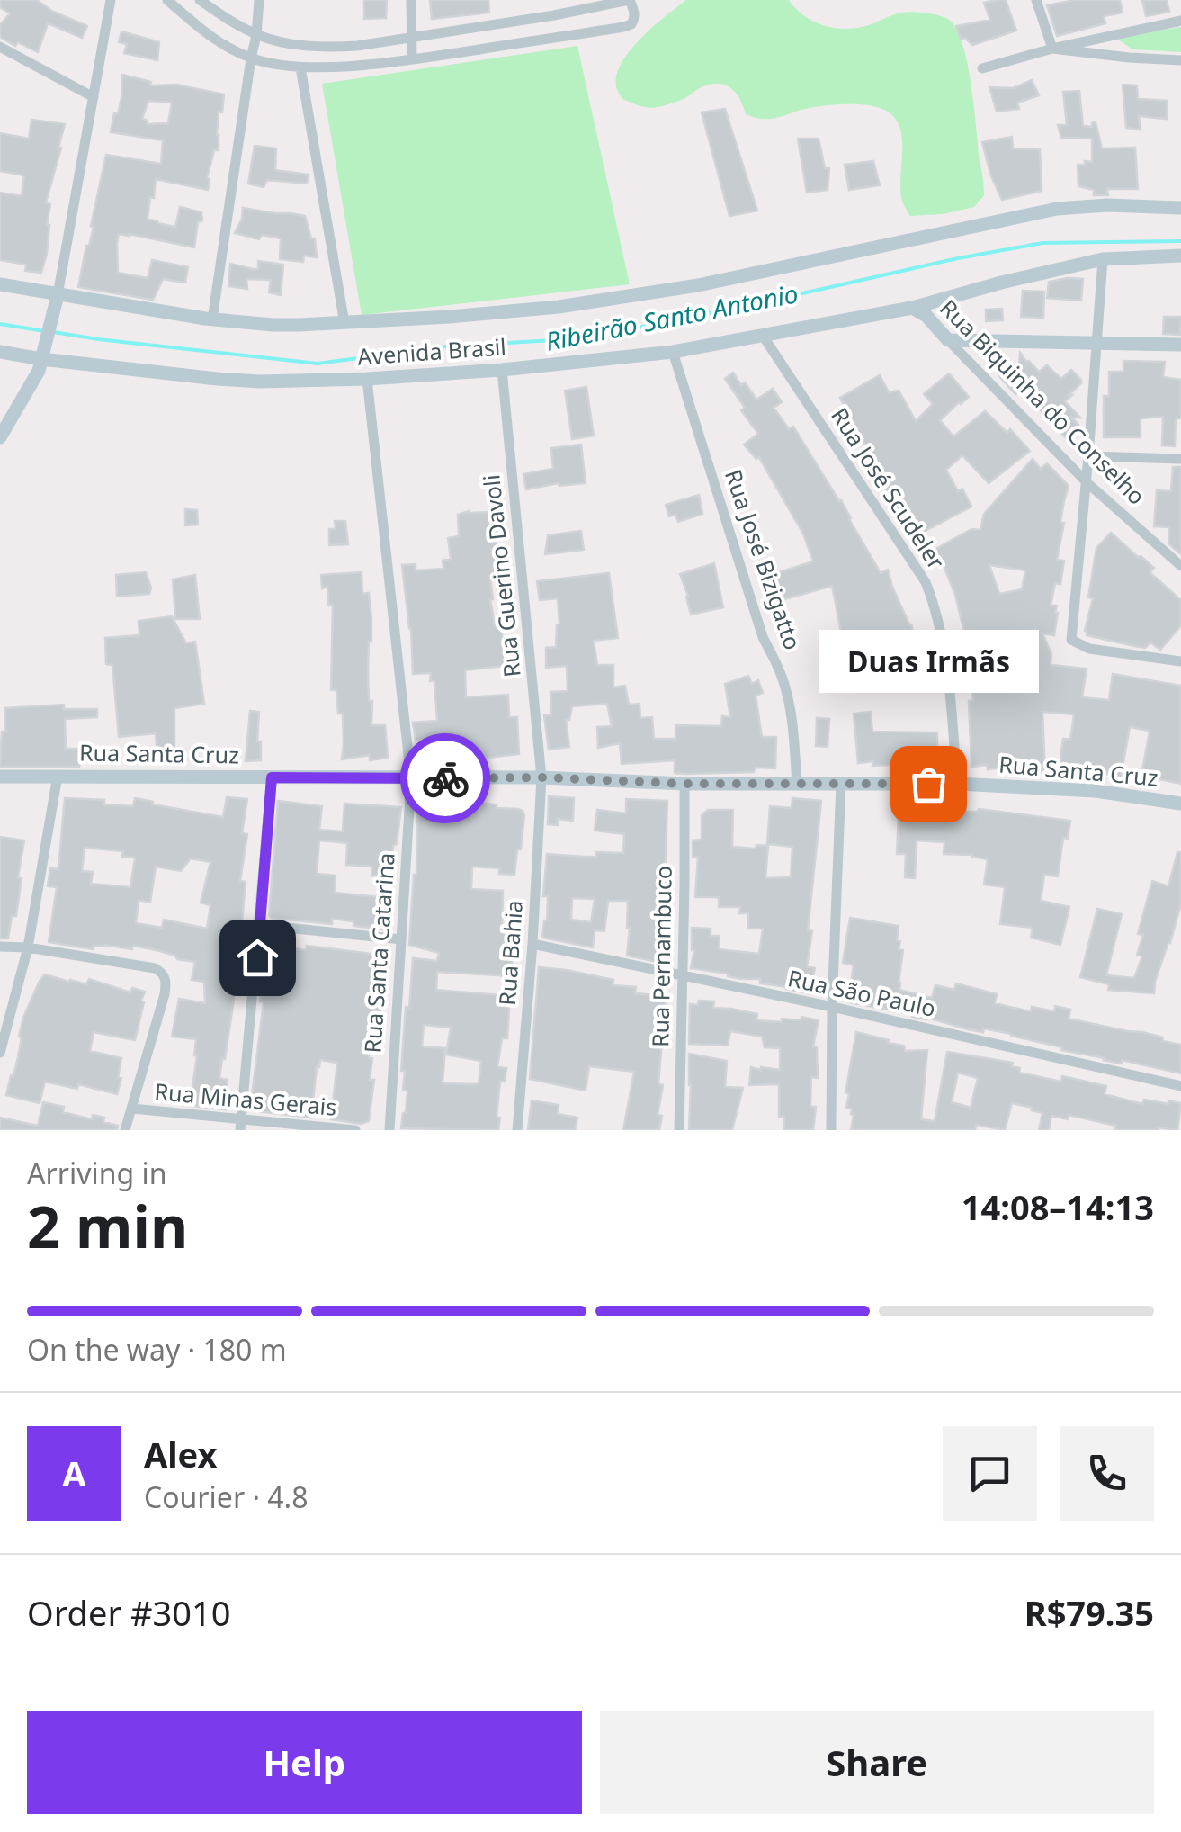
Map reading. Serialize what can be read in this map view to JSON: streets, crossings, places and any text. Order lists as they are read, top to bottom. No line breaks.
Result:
{"streets":{"main road":["Avenida Brasil","Rua Biquinha do Conselho","Rua Santa Cruz"],"street":["Rua José Scudeler","Rua José Bizigatto","Rua Guerino Davoli","Rua Santa Catarina","Rua Bahia","Rua Pernambuco","Rua São Paulo","Rua Minas Gerais"]},"crossings":[["Avenida Brasil","Rua Biquinha do Conselho"],["Avenida Brasil","Rua José Scudeler"],["Avenida Brasil","Rua José Bizigatto"],["Avenida Brasil","Rua Guerino Davoli"],["Avenida Brasil","Rua Santa Catarina"],["Rua José Scudeler","Rua Santa Cruz"],["Rua José Bizigatto","Rua Santa Cruz"],["Rua Guerino Davoli","Rua Santa Cruz"],["Rua Guerino Davoli","Rua Bahia"],["Rua Santa Cruz","Rua Santa Catarina"],["Rua Santa Cruz","Rua Bahia"],["Rua Santa Cruz","Rua Pernambuco"],["Rua Bahia","Rua São Paulo"],["Rua Pernambuco","Rua São Paulo"]],"water":["Ribeirão Santo Antonio"],"places":["Duas Irmãs"],"page":{"bubble":"Duas Irmãs","heading":["2 min","Arriving in","14:08–14:13"],"panel":["Alex","Courier · 4.8","Order #3010","R$79.35"],"bar":"On the way · 180 m","round":"A","buttons":["Help","Share"]}}
